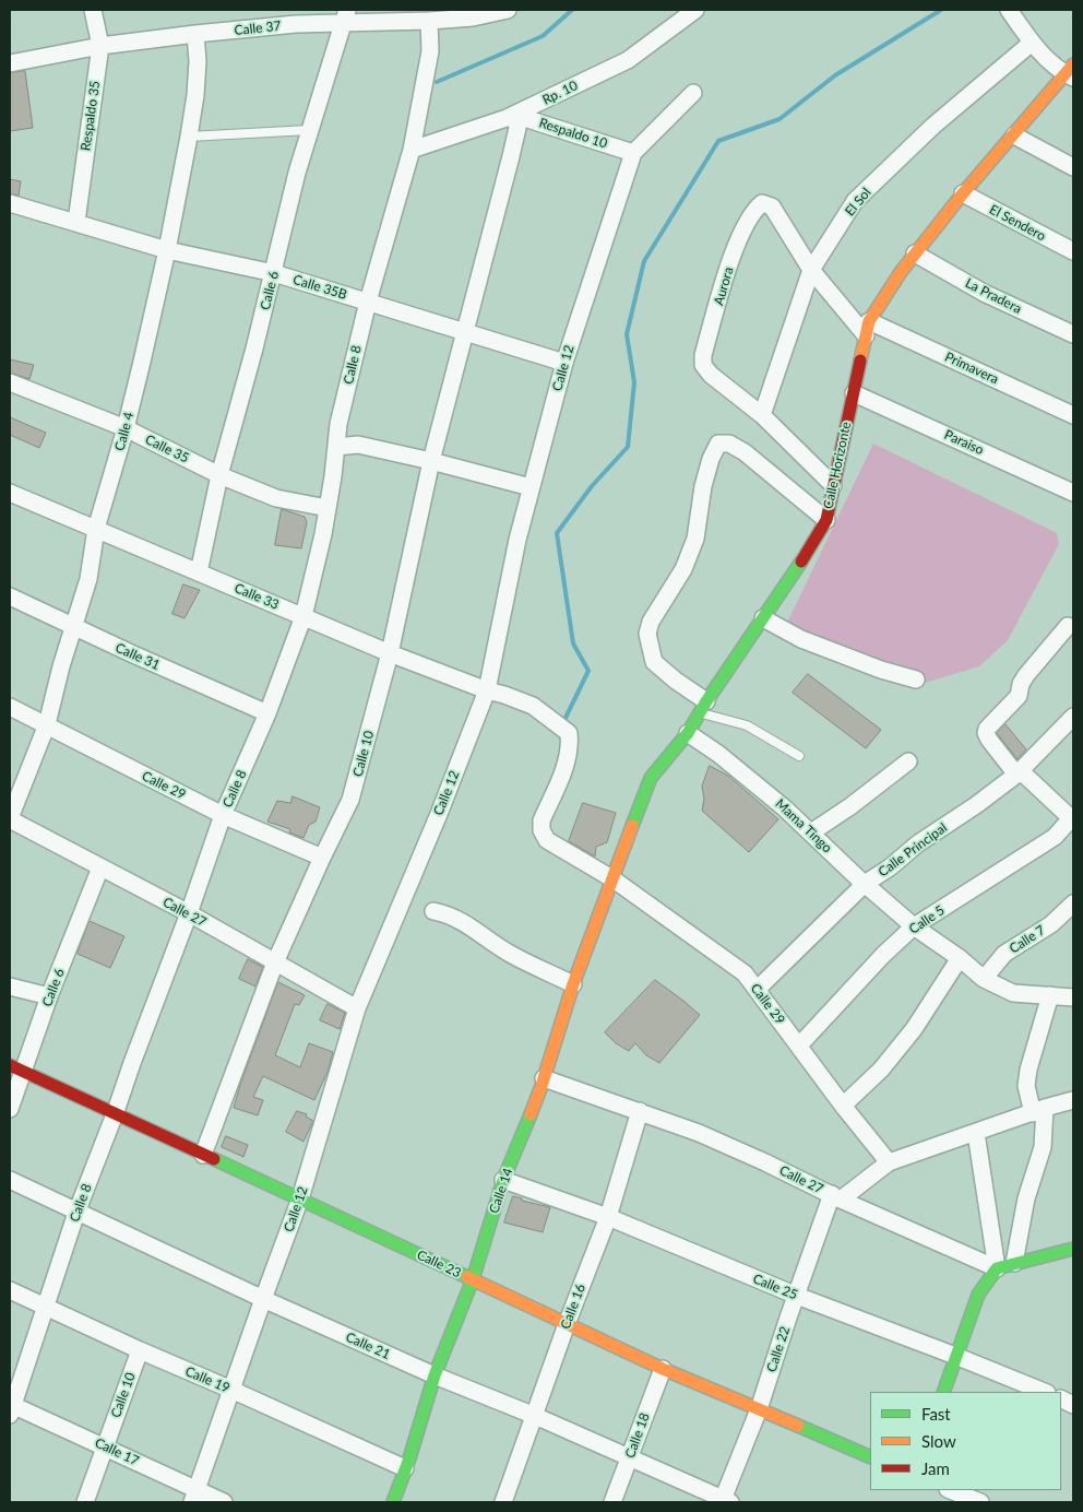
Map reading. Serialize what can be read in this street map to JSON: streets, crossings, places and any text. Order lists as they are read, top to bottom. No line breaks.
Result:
{"streets":{"street":["Calle 37","Rp. 10","Respaldo 35","Respaldo 10","El Sol","El Sendero","Aurora","Calle 35B","Calle 6","La Pradera","Calle 8","Calle 12","Primavera","Calle 4","Paraiso","Calle 35","Calle Horizonte","Calle 33","Calle 31","Calle 10","Calle 29","Mama Tingo","Calle Principal","Calle 27","Calle 5","Calle 7","Calle 14","Calle 23","Calle 25","Calle 16","Calle 21","Calle 22","Calle 19","Calle 18","Calle 17"]},"crossings":[["Calle 37","Respaldo 35"],["Calle 37","Calle 6"],["Calle 37","Calle 8"],["Calle 37","Calle 4"],["Rp. 10","Respaldo 10"],["Rp. 10","Calle 8"],["Rp. 10","Calle 10"],["Respaldo 35","Calle 35B"],["Respaldo 10","Calle 12"],["Respaldo 10","Calle 10"],["El Sol","Aurora"],["El Sendero","Calle Horizonte"],["Calle 35B","Calle 6"],["Calle 35B","Calle 8"],["Calle 35B","Calle 12"],["Calle 35B","Calle 4"],["Calle 35B","Calle 10"],["Calle 6","Calle 35"],["Calle 6","Calle 33"],["Calle 6","Calle 27"],["Calle 6","Calle 23"],["La Pradera","Calle Horizonte"],["Calle 8","Calle 35"],["Calle 8","Calle 33"],["Calle 8","Calle 31"],["Calle 8","Calle 29"],["Calle 8","Calle 27"],["Calle 8","Calle 23"],["Calle 8","Calle 21"],["Calle 8","Calle 19"],["Calle 8","Calle 17"],["Calle 12","Calle 33"],["Calle 12","Calle 27"],["Calle 12","Calle 23"],["Calle 12","Calle 21"],["Calle 12","Calle 19"],["Calle 12","Calle 17"],["Primavera","Calle Horizonte"],["Calle 4","Calle 35"],["Calle 4","Calle 33"],["Calle 4","Calle 31"],["Calle 4","Calle 29"],["Calle 4","Calle 27"],["Paraiso","Calle Horizonte"],["Calle Horizonte","Calle 29"],["Calle Horizonte","Mama Tingo"],["Calle Horizonte","Calle 14"],["Calle 33","Calle 10"],["Calle 33","Calle 29"],["Calle 10","Calle 29"],["Calle 10","Calle 27"],["Calle 10","Calle 23"],["Calle 10","Calle 19"],["Calle 10","Calle 17"],["Calle 29","Calle Principal"],["Calle 29","Calle 5"],["Calle 29","Calle 14"],["Mama Tingo","Calle Principal"],["Mama Tingo","Calle 5"],["Mama Tingo","Calle 7"],["Calle 27","Calle 14"],["Calle 27","Calle 16"],["Calle 27","Calle 22"],["Calle 14","Calle 23"],["Calle 14","Calle 25"],["Calle 14","Calle 21"],["Calle 14","Calle 19"],["Calle 23","Calle 16"],["Calle 23","Calle 22"],["Calle 23","Calle 18"],["Calle 25","Calle 16"],["Calle 25","Calle 22"],["Calle 16","Calle 21"],["Calle 21","Calle 22"],["Calle 21","Calle 18"]],"legend":["Fast","Slow","Jam"]}
